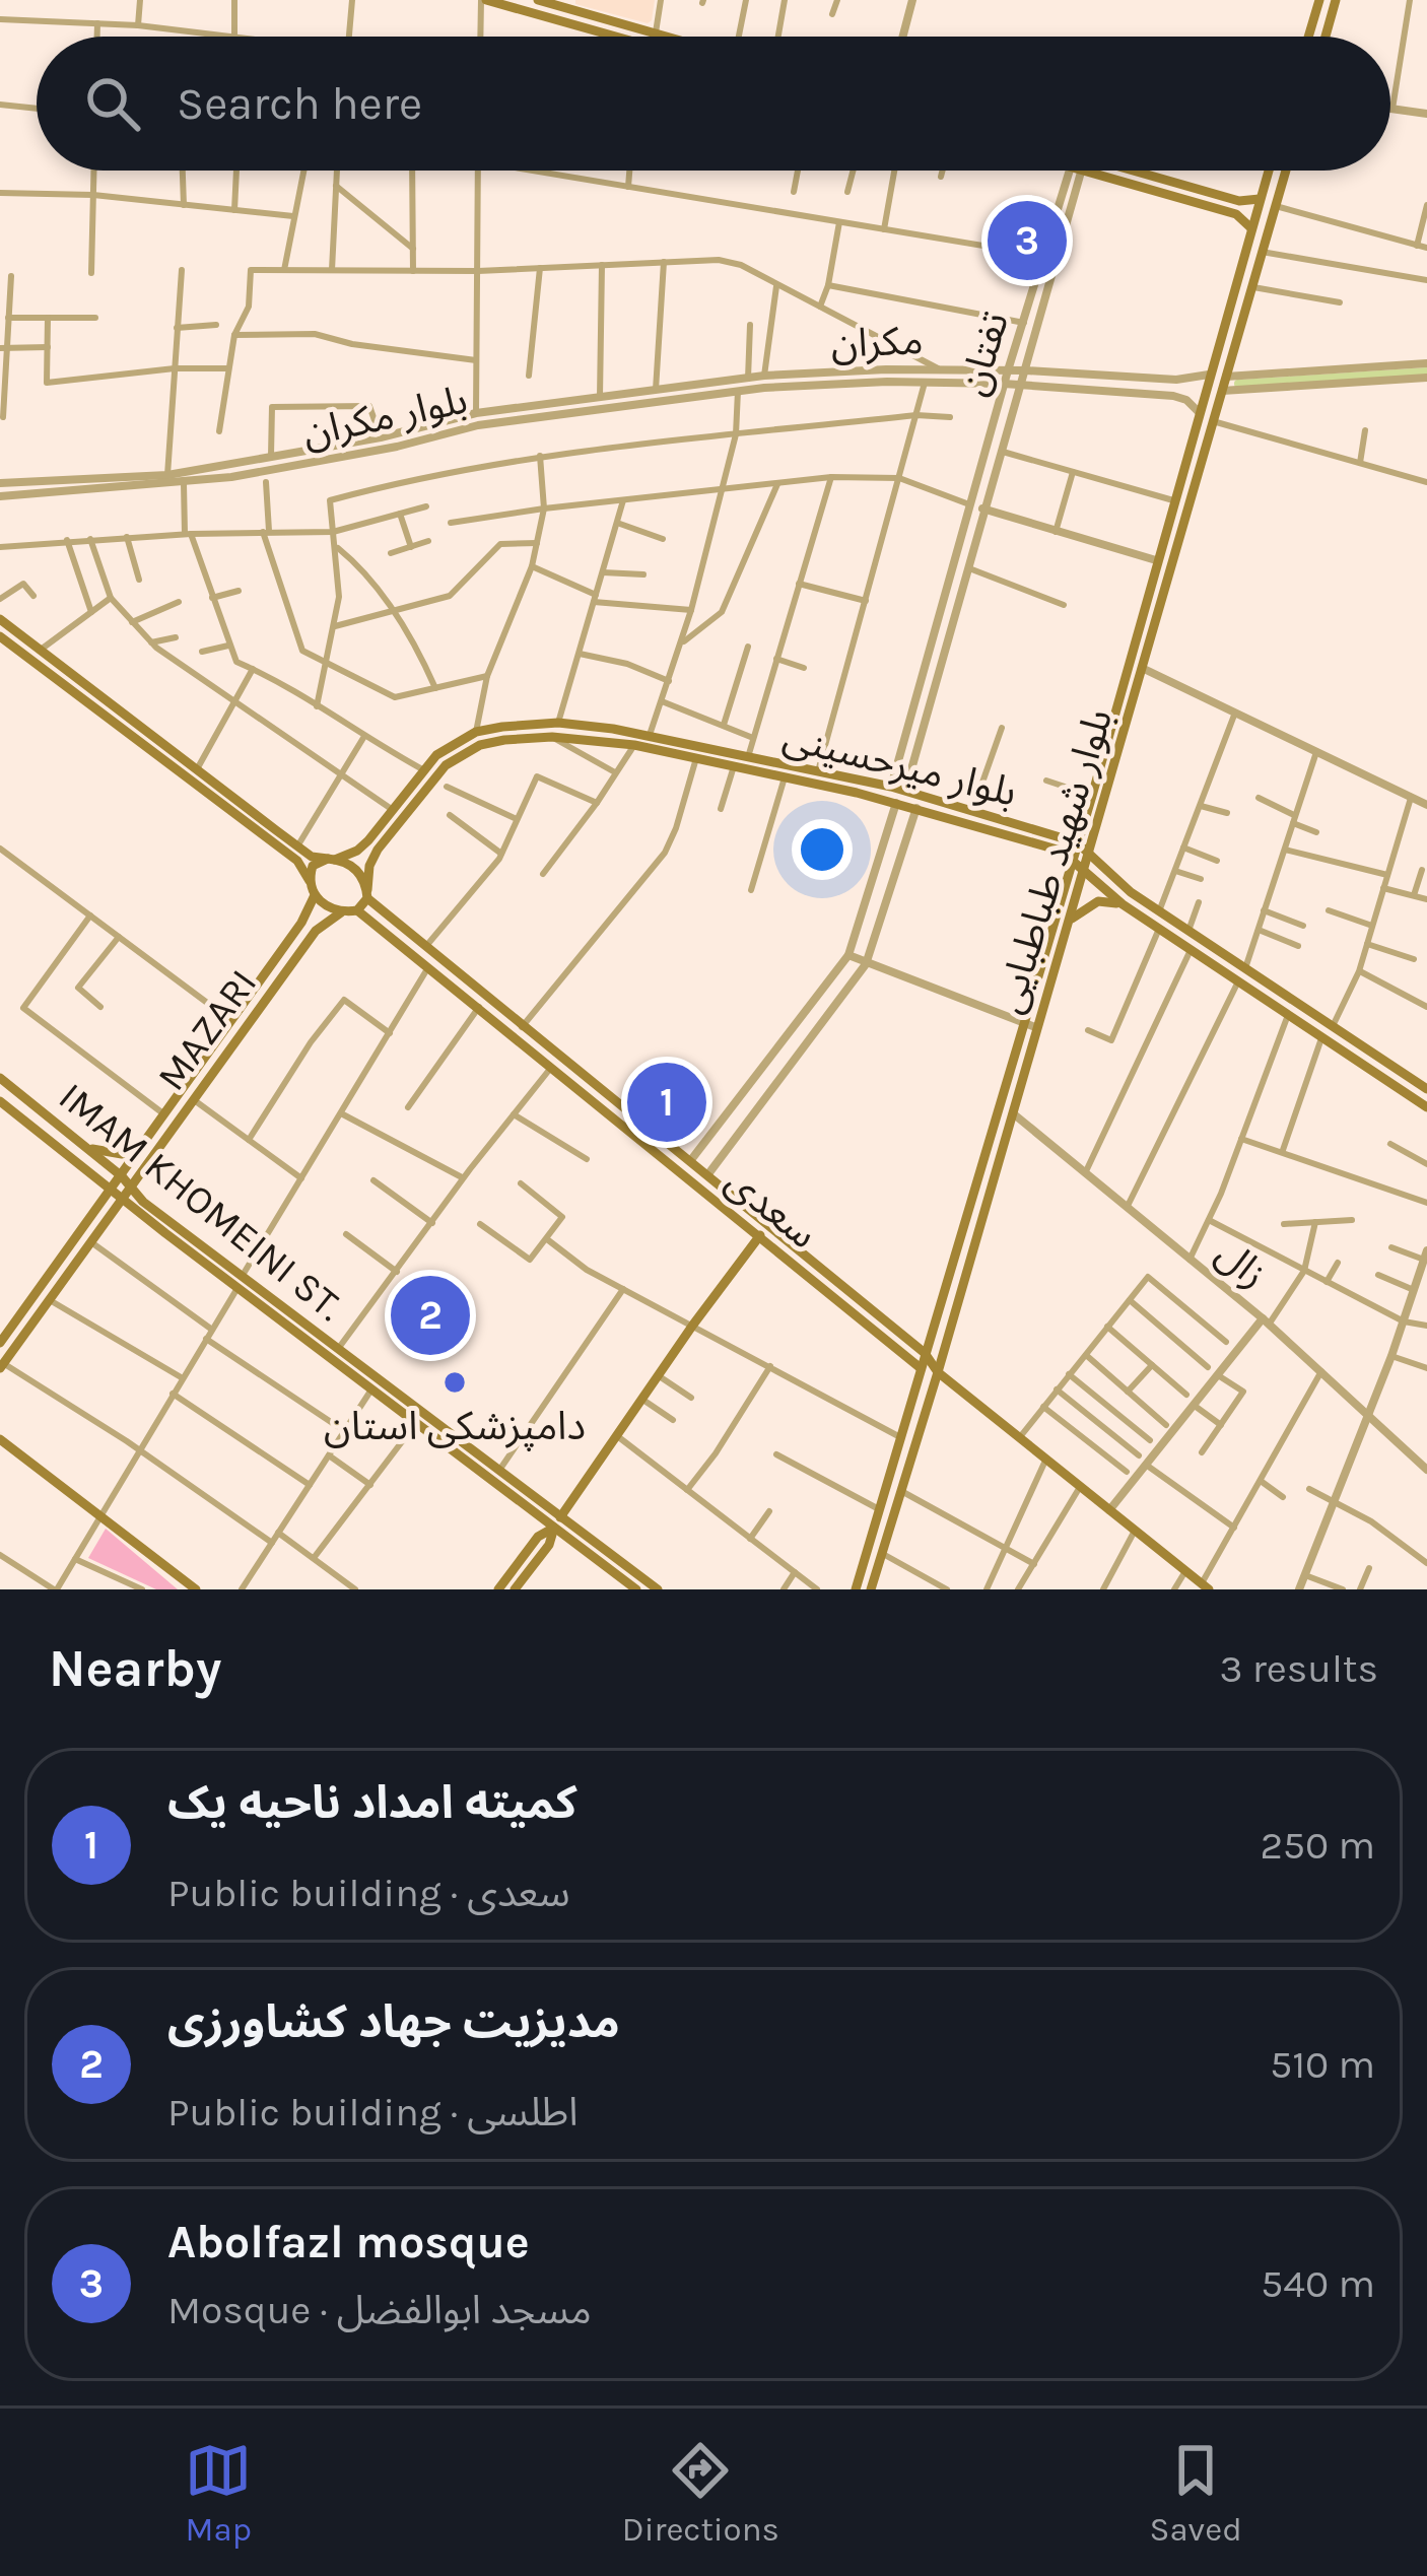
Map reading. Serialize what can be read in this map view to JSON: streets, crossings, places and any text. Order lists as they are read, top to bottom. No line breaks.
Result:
{"streets":{"main road":["بلوار میرحسینی","بلوار شهید طباطبایی","MAZARI","IMAM KHOMEINI ST.","سعدی"],"street":["مکران","تفتان","بلوار مکران","زال"]},"crossings":[["مکران","تفتان"],["مکران","بلوار مکران"],["مکران","بلوار شهید طباطبایی"],["تفتان","بلوار میرحسینی"],["بلوار میرحسینی","بلوار شهید طباطبایی"],["بلوار میرحسینی","MAZARI"],["بلوار میرحسینی","سعدی"],["بلوار شهید طباطبایی","سعدی"],["بلوار شهید طباطبایی","زال"],["MAZARI","IMAM KHOMEINI ST."],["MAZARI","سعدی"]],"places":["دامپزشکی استان"],"page":{"search":"Search here","pins":["3","1","2"],"heading":["Nearby","3 results"],"list":[{"mark":"1","name":"کمیته امداد ناحیه یک","note":"Public building · سعدی","value":"250 m"},{"mark":"2","name":"مدیزیت جهاد کشاورزی","note":"Public building · اطلسی","value":"510 m"},{"mark":"3","name":"Abolfazl mosque","note":"Mosque · مسجد ابوالفضل","value":"540 m"}],"nav":["Map","Directions","Saved"]}}
